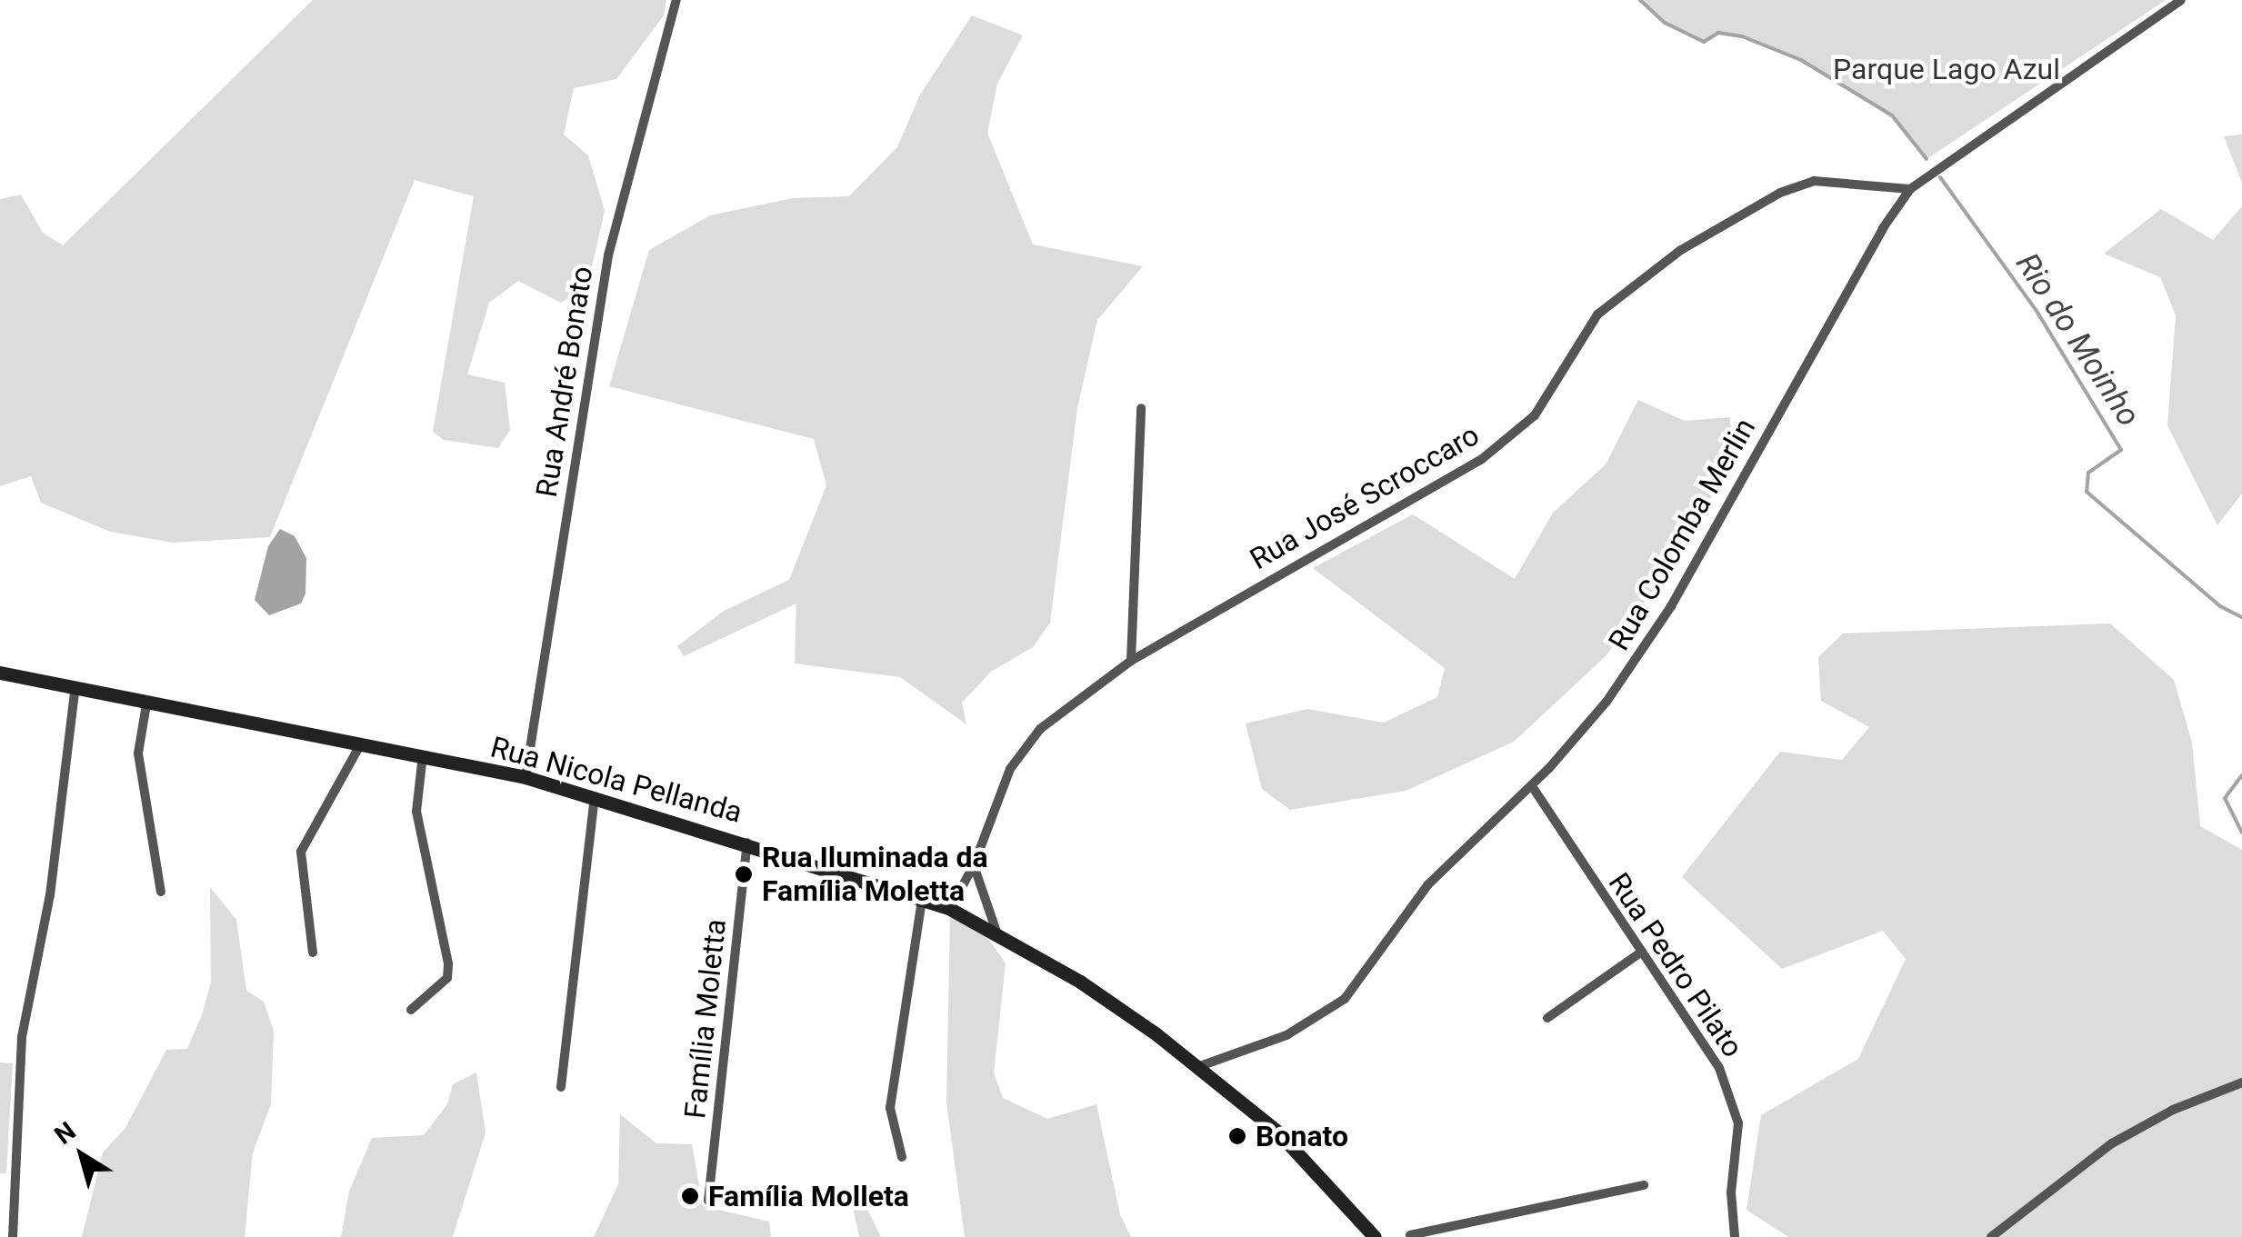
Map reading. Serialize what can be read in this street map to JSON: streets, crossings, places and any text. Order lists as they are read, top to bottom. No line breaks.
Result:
{"streets":{"main road":["Rua Nicola Pellanda"],"street":["Rua André Bonato","Rua José Scroccaro","Rua Colomba Merlin","Rua Pedro Pilato","Família Moletta"]},"crossings":[["Rua André Bonato","Rua Nicola Pellanda"],["Rua José Scroccaro","Rua Colomba Merlin"],["Rua José Scroccaro","Rua Nicola Pellanda"],["Rua Colomba Merlin","Rua Nicola Pellanda"],["Rua Colomba Merlin","Rua Pedro Pilato"],["Rua Nicola Pellanda","Família Moletta"]],"water":["Rio do Moinho"],"parks":["Parque Lago Azul"],"places":["Rua Iluminada da Família Moletta","Bonato","Família Molleta"],"north":"top left"}
